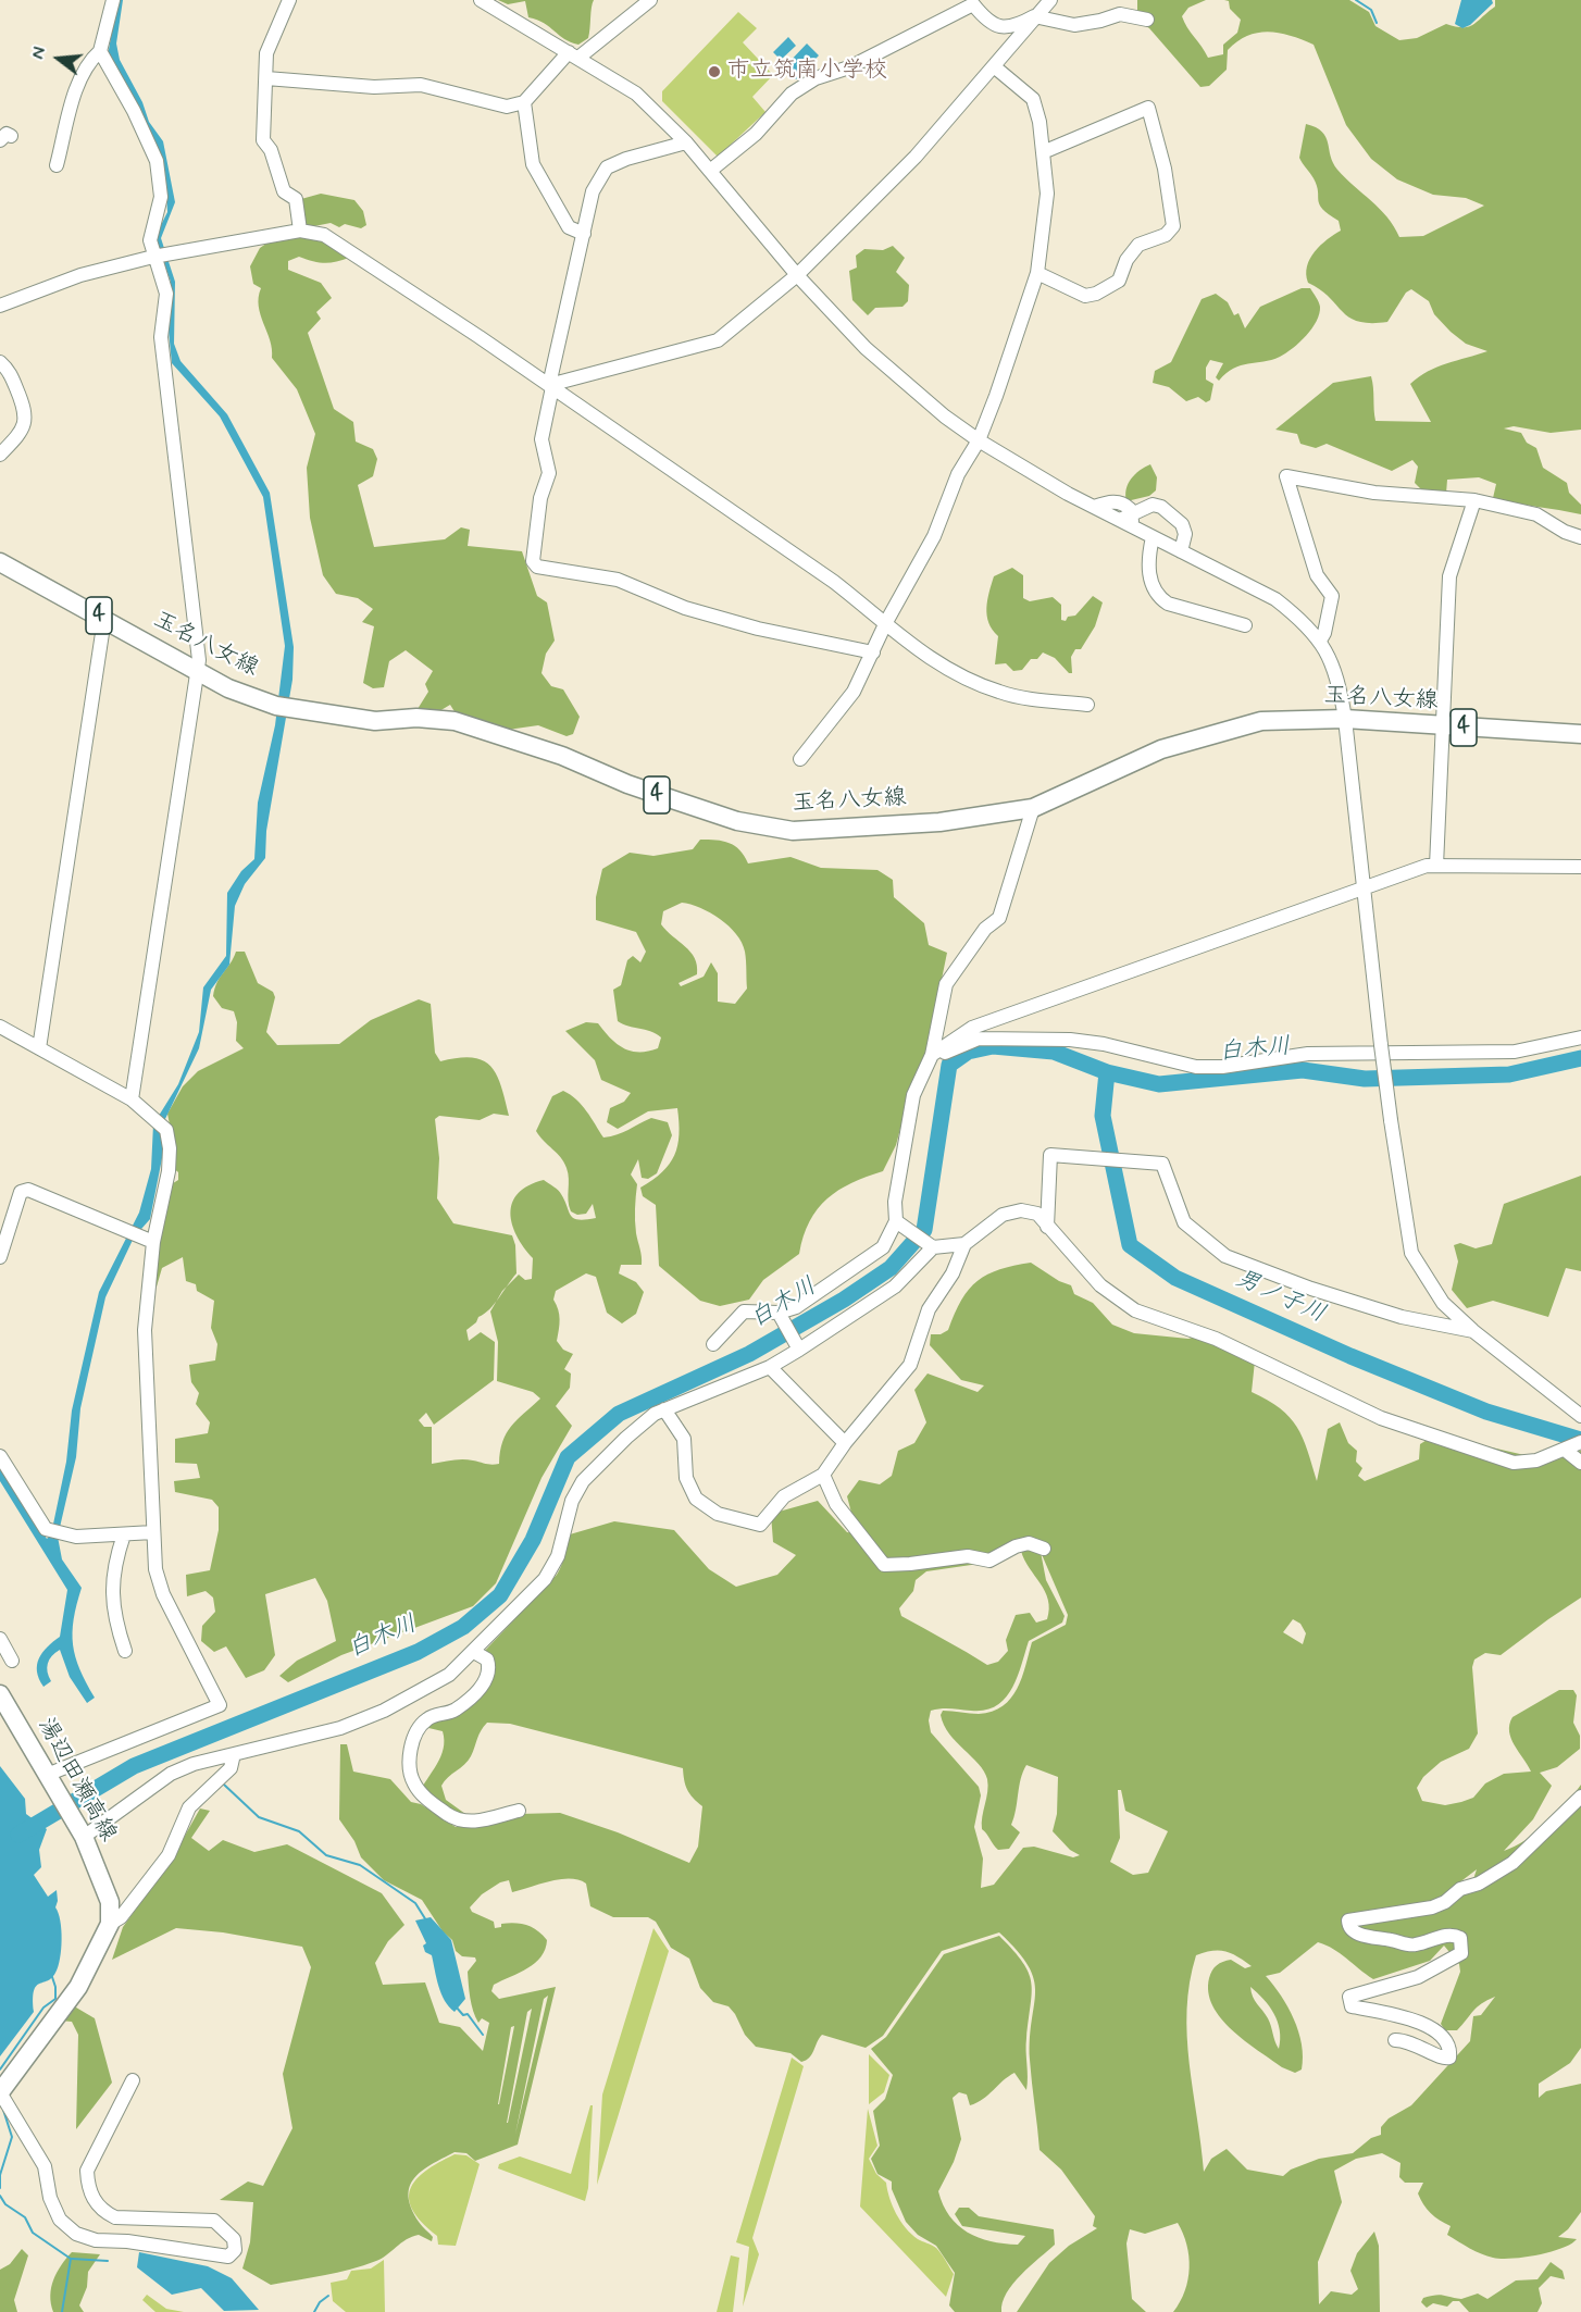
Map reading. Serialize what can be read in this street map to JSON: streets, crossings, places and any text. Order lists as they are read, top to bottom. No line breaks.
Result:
{"streets":{"main road":["4","玉名八女線","湯辺田瀬高線"]},"water":["白木川","男ノ子川"],"places":["市立筑南小学校"],"north":"left"}
